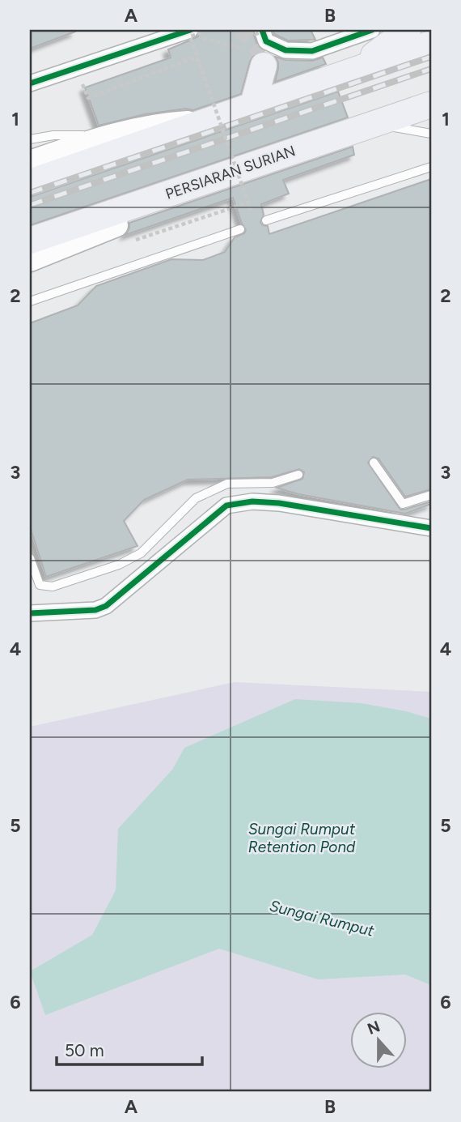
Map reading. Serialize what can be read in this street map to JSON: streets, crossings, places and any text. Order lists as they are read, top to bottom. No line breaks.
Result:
{"streets":{"main road":["PERSIARAN SURIAN"]},"water":["Sungai Rumput Retention Pond","Sungai Rumput"],"scale_bar":"50 m","north":"top","grid":{"columns":["A","B"],"rows":["1","2","3","4","5","6"]}}
